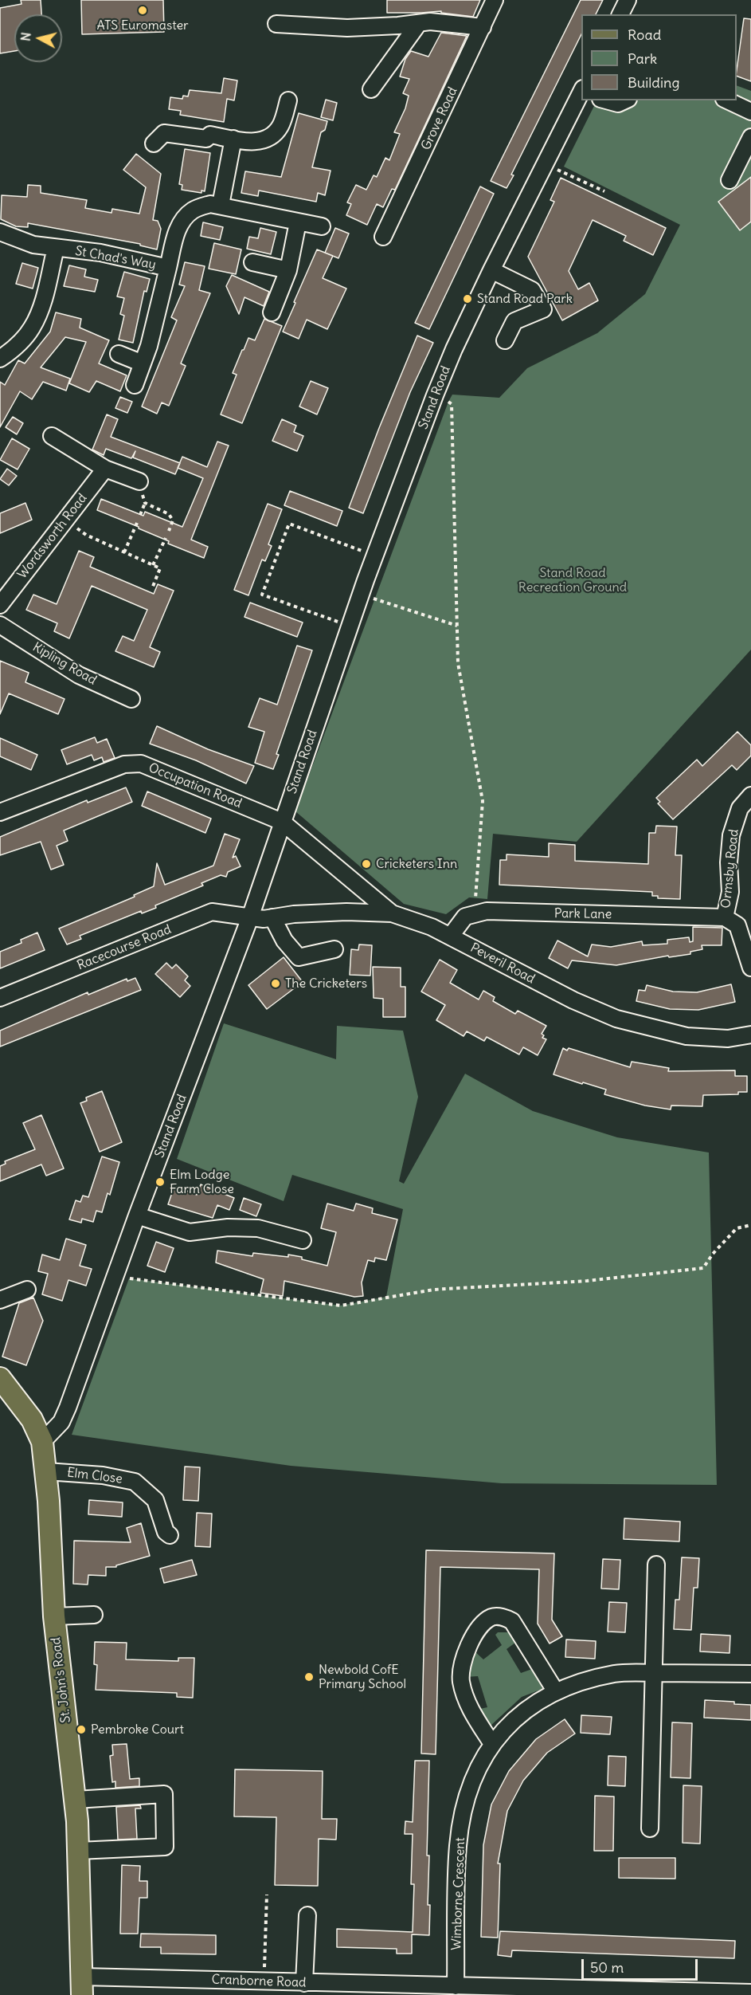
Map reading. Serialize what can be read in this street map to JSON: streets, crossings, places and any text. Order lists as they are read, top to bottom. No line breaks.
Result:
{"streets":{"main road":["St. John's Road"],"street":["Grove Road","St Chad's Way","Stand Road","Wordsworth Road","Kipling Road","Occupation Road","Ormsby Road","Park Lane","Racecourse Road","Peveril Road","Elm Close","Wimborne Crescent","Cranborne Road"]},"crossings":[["Stand Road","Occupation Road"],["Stand Road","Racecourse Road"],["Stand Road","Peveril Road"],["Stand Road","St. John's Road"],["Occupation Road","Peveril Road"],["Ormsby Road","Park Lane"],["Park Lane","Peveril Road"],["Racecourse Road","Peveril Road"],["Elm Close","St. John's Road"],["St. John's Road","Cranborne Road"],["Wimborne Crescent","Cranborne Road"]],"parks":["Stand Road Recreation Ground"],"places":["ATS Euromaster","Stand Road Park","Cricketers Inn","The Cricketers","Elm Lodge Farm Close","Newbold CofE Primary School","Pembroke Court"],"legend":["Road","Park","Building"],"scale_bar":"50 m","north":"left"}
